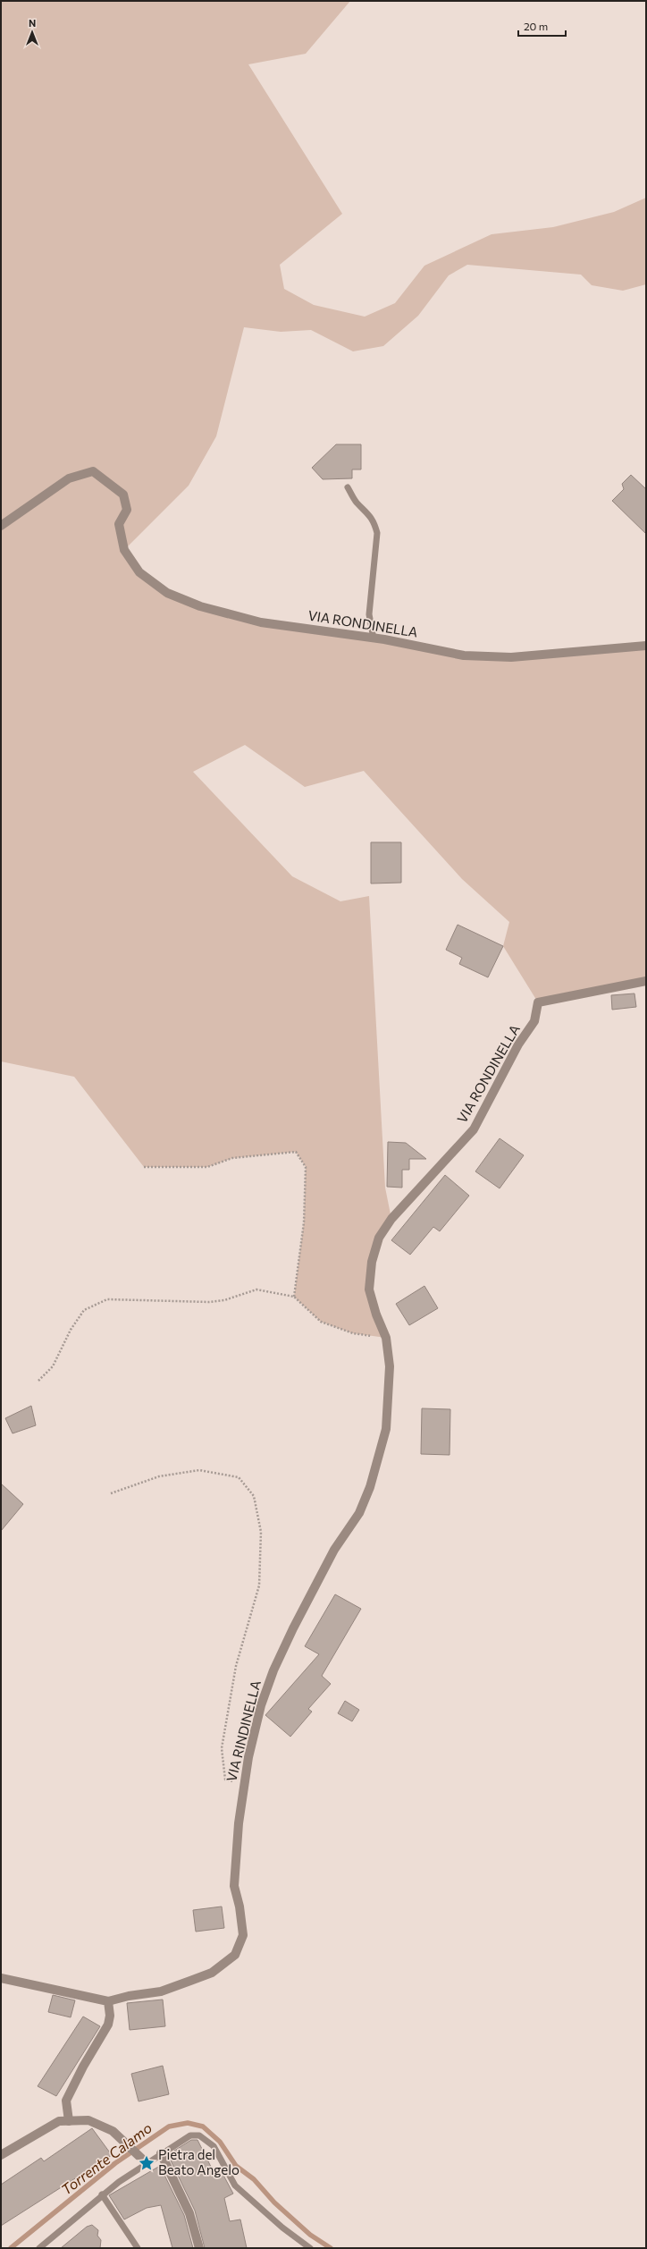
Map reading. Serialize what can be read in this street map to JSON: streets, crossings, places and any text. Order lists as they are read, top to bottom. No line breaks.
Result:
{"streets":{"street":["VIA RONDINELLA","VIA RINDINELLA"]},"crossings":[["VIA RONDINELLA","VIA RINDINELLA"]],"water":["Torrente Calamo"],"places":{"place":["Pietra del Beato Angelo"]},"scale_bar":"20 m","north":"top"}
